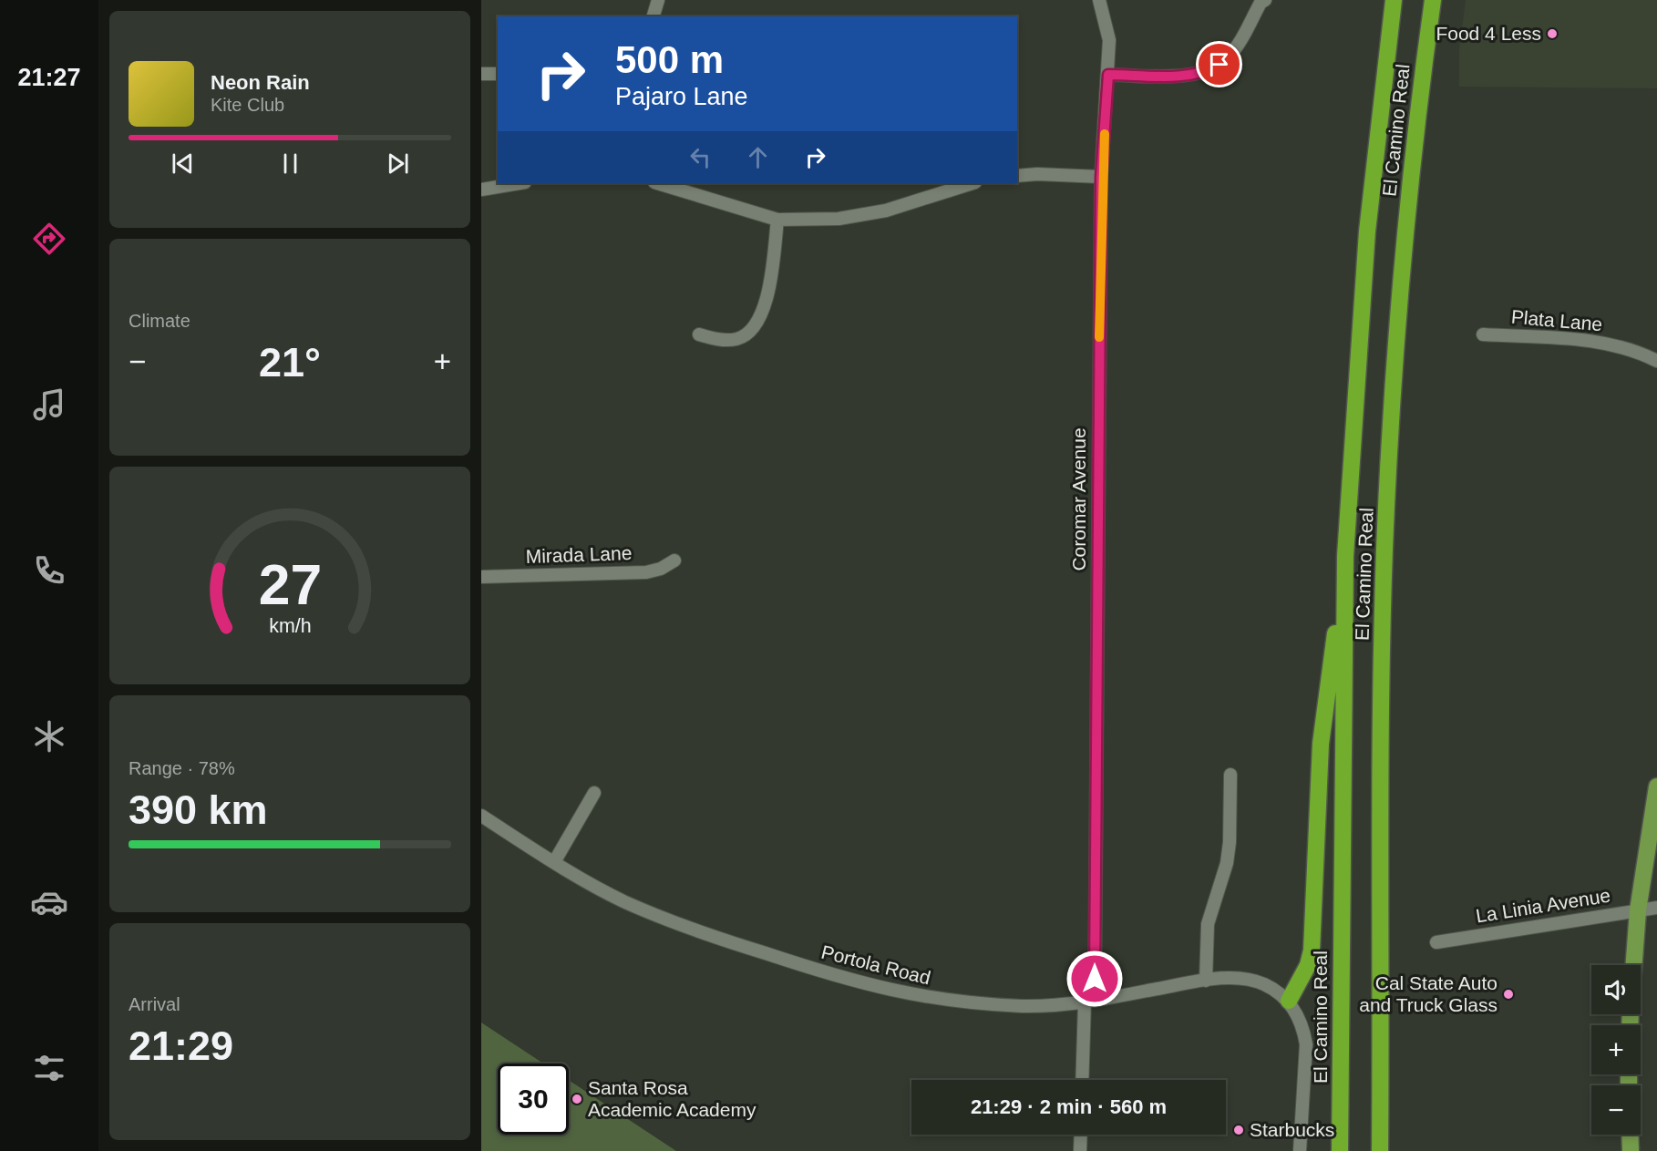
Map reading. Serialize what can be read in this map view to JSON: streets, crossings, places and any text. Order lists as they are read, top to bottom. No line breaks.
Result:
{"streets":{"highway":["El Camino Real"],"street":["Plata Lane","Coromar Avenue","Mirada Lane","La Linia Avenue","Portola Road"]},"crossings":[["Coromar Avenue","Portola Road"]],"places":["Food 4 Less","Cal State Auto and Truck Glass","Santa Rosa Academic Academy","Starbucks"],"page":{"tabs":"21:27","turn":["500 m","Pajaro Lane"],"song":["Neon Rain","Kite Club"],"tile":["Climate",["Range · 78%","390 km"],["Arrival","21:29"]],"heat":["−","21°","+"],"map_buttons":["+","−"],"limit":"30","trip":"21:29 · 2 min · 560 m","gauge":["27","km/h"]}}
